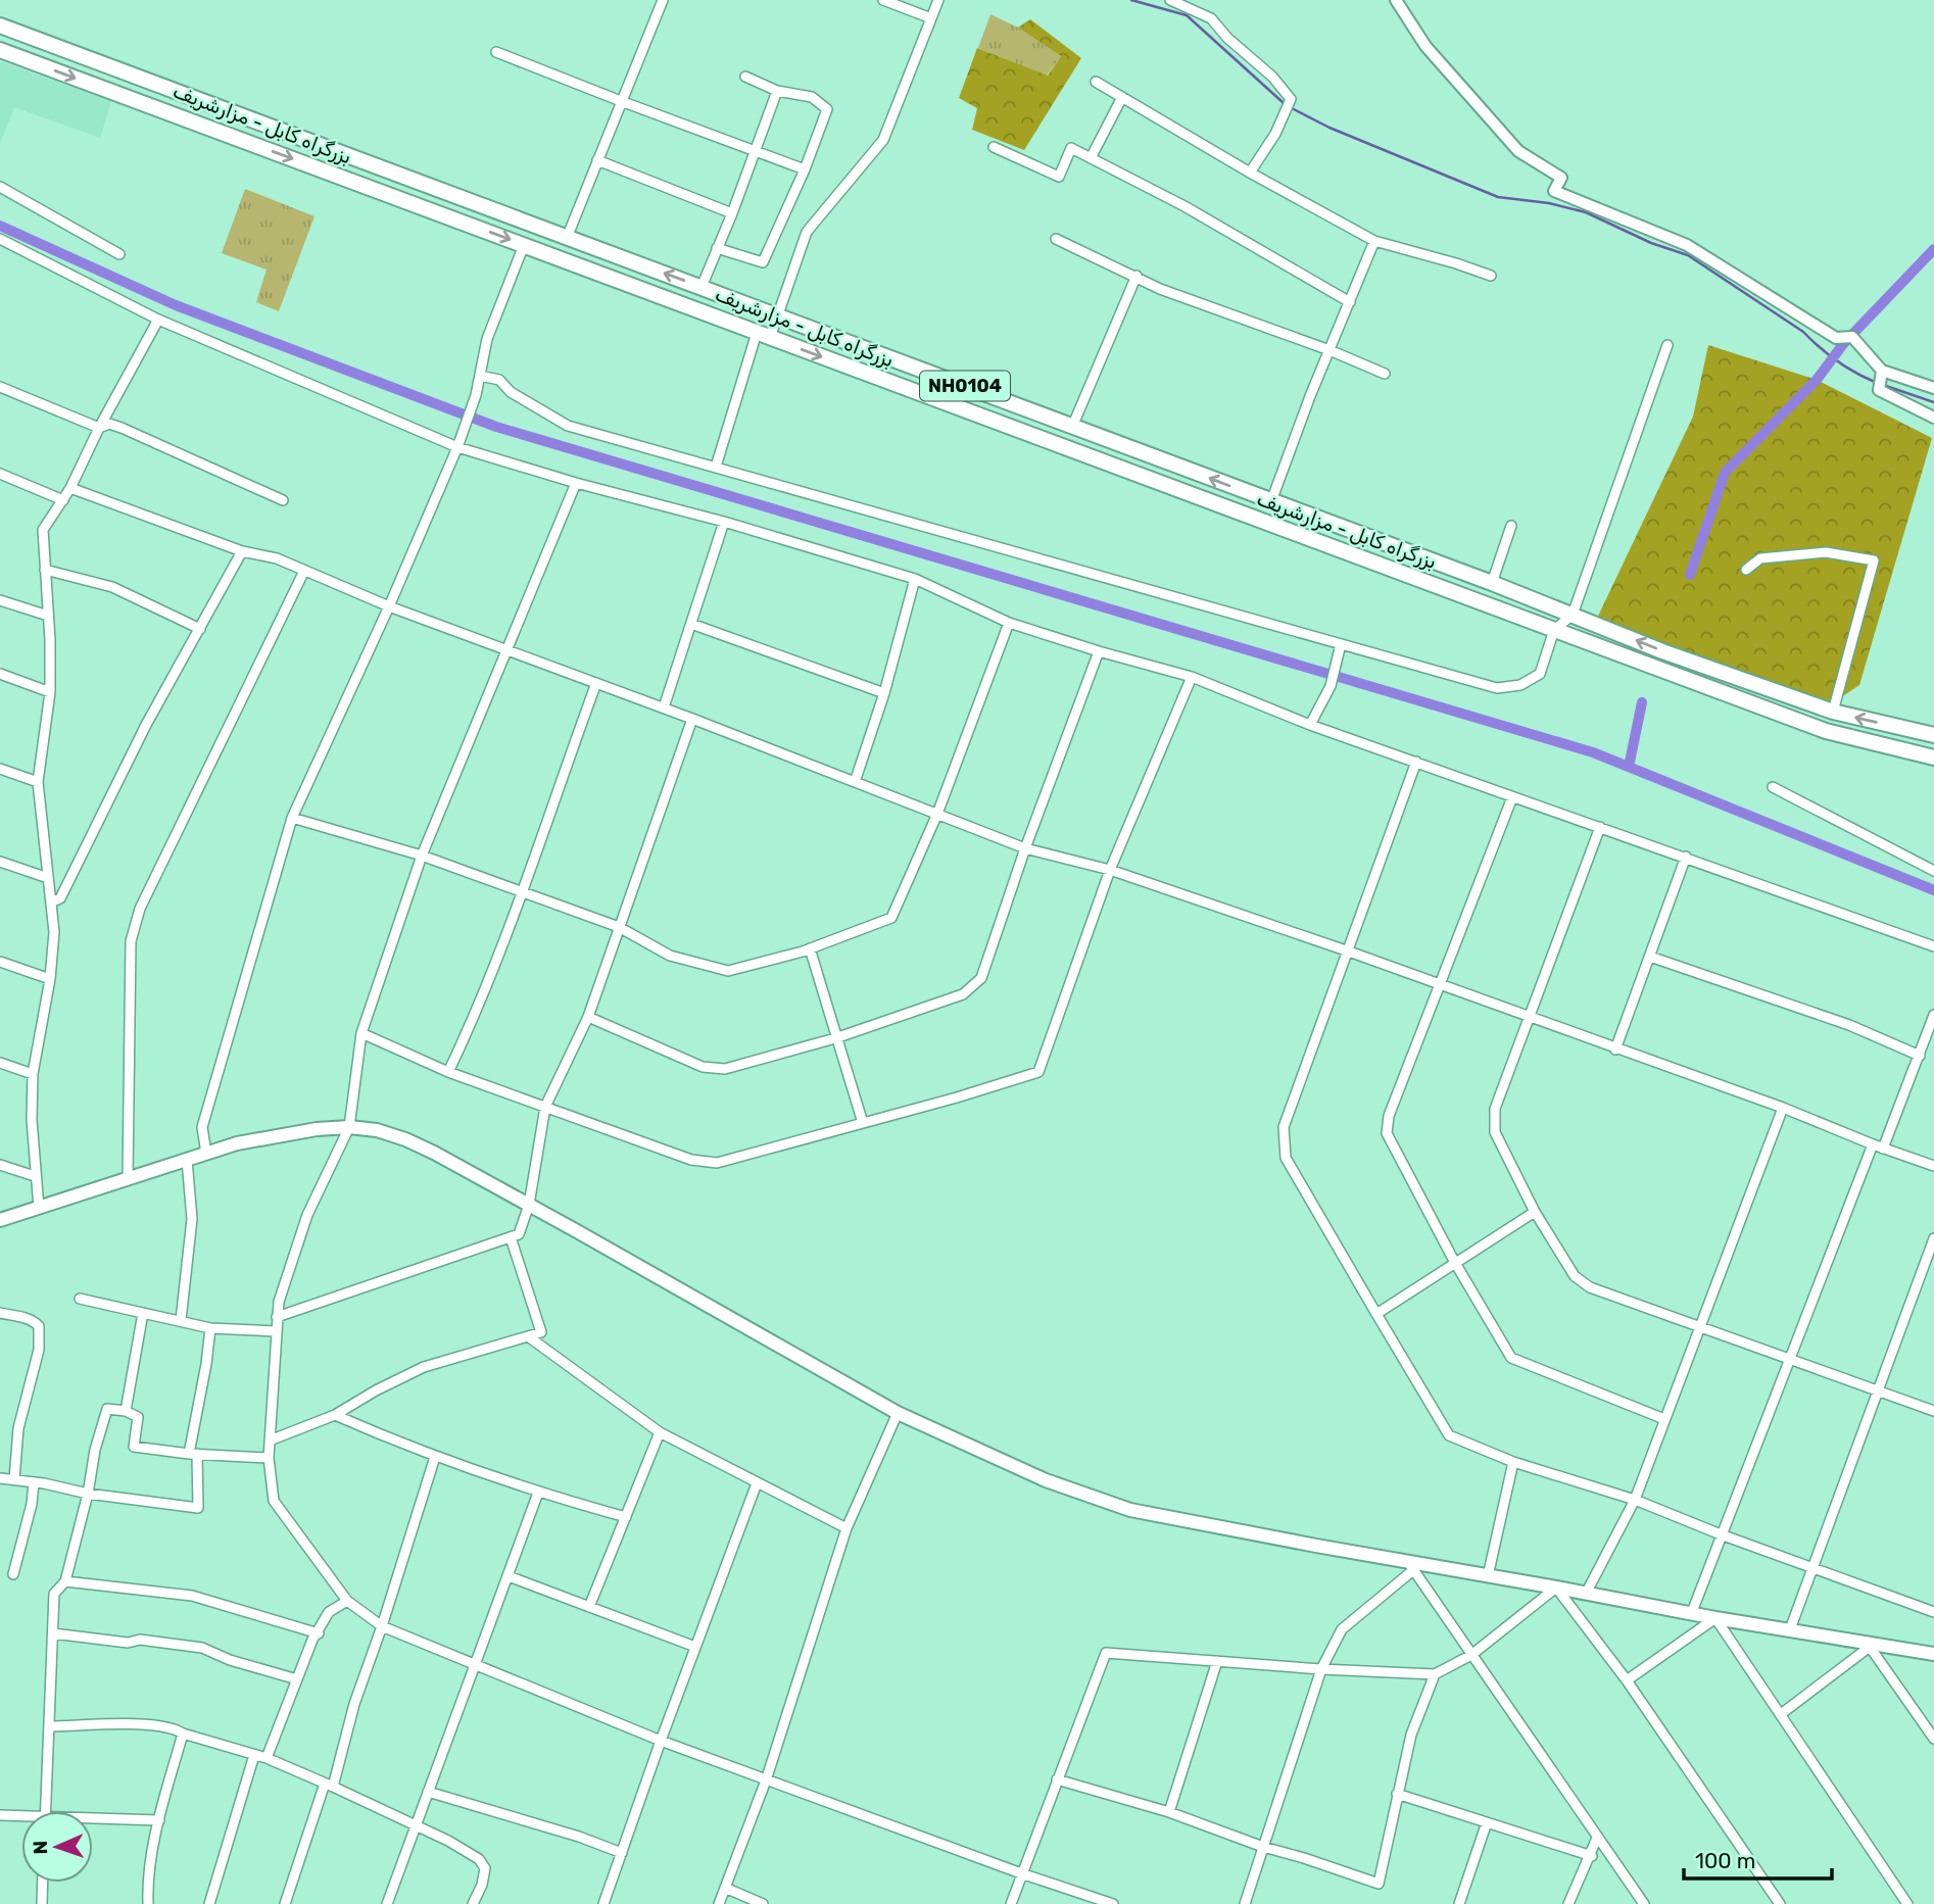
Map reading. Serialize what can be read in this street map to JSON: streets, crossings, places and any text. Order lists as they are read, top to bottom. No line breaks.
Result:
{"streets":{"highway":["بزرگراه کابل - مزارشریف","NH0104"]},"scale_bar":"100 m","north":"left"}
